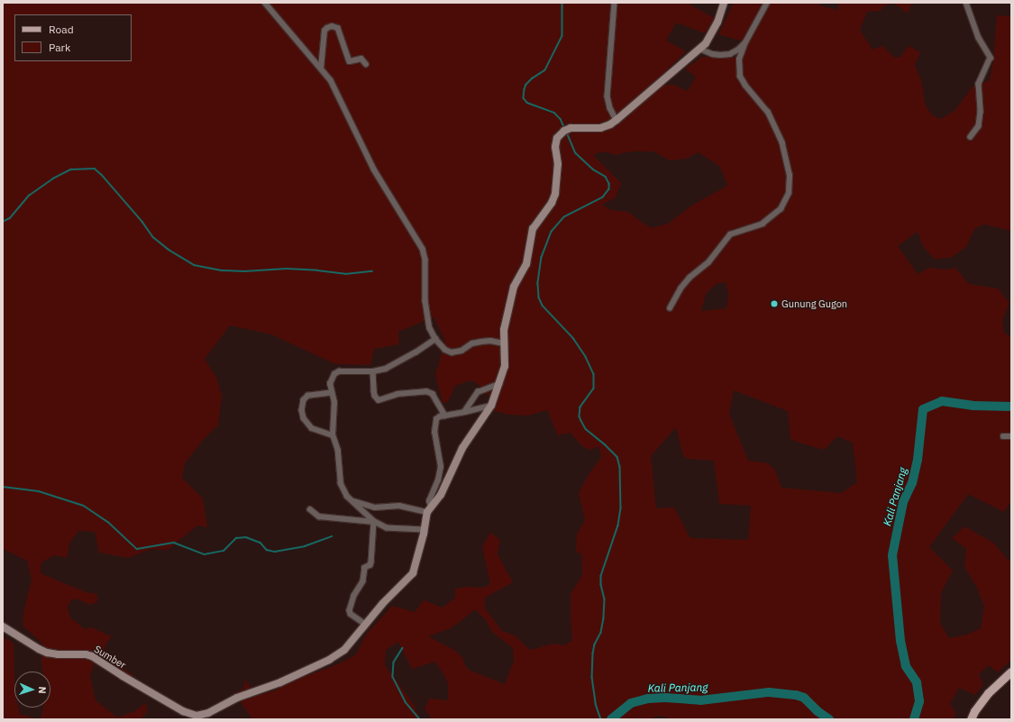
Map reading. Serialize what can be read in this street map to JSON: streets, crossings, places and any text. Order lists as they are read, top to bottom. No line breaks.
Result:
{"streets":{"street":["Sumber"]},"water":["Kali Panjang"],"places":["Gunung Gugon"],"legend":["Road","Park"],"north":"right"}
